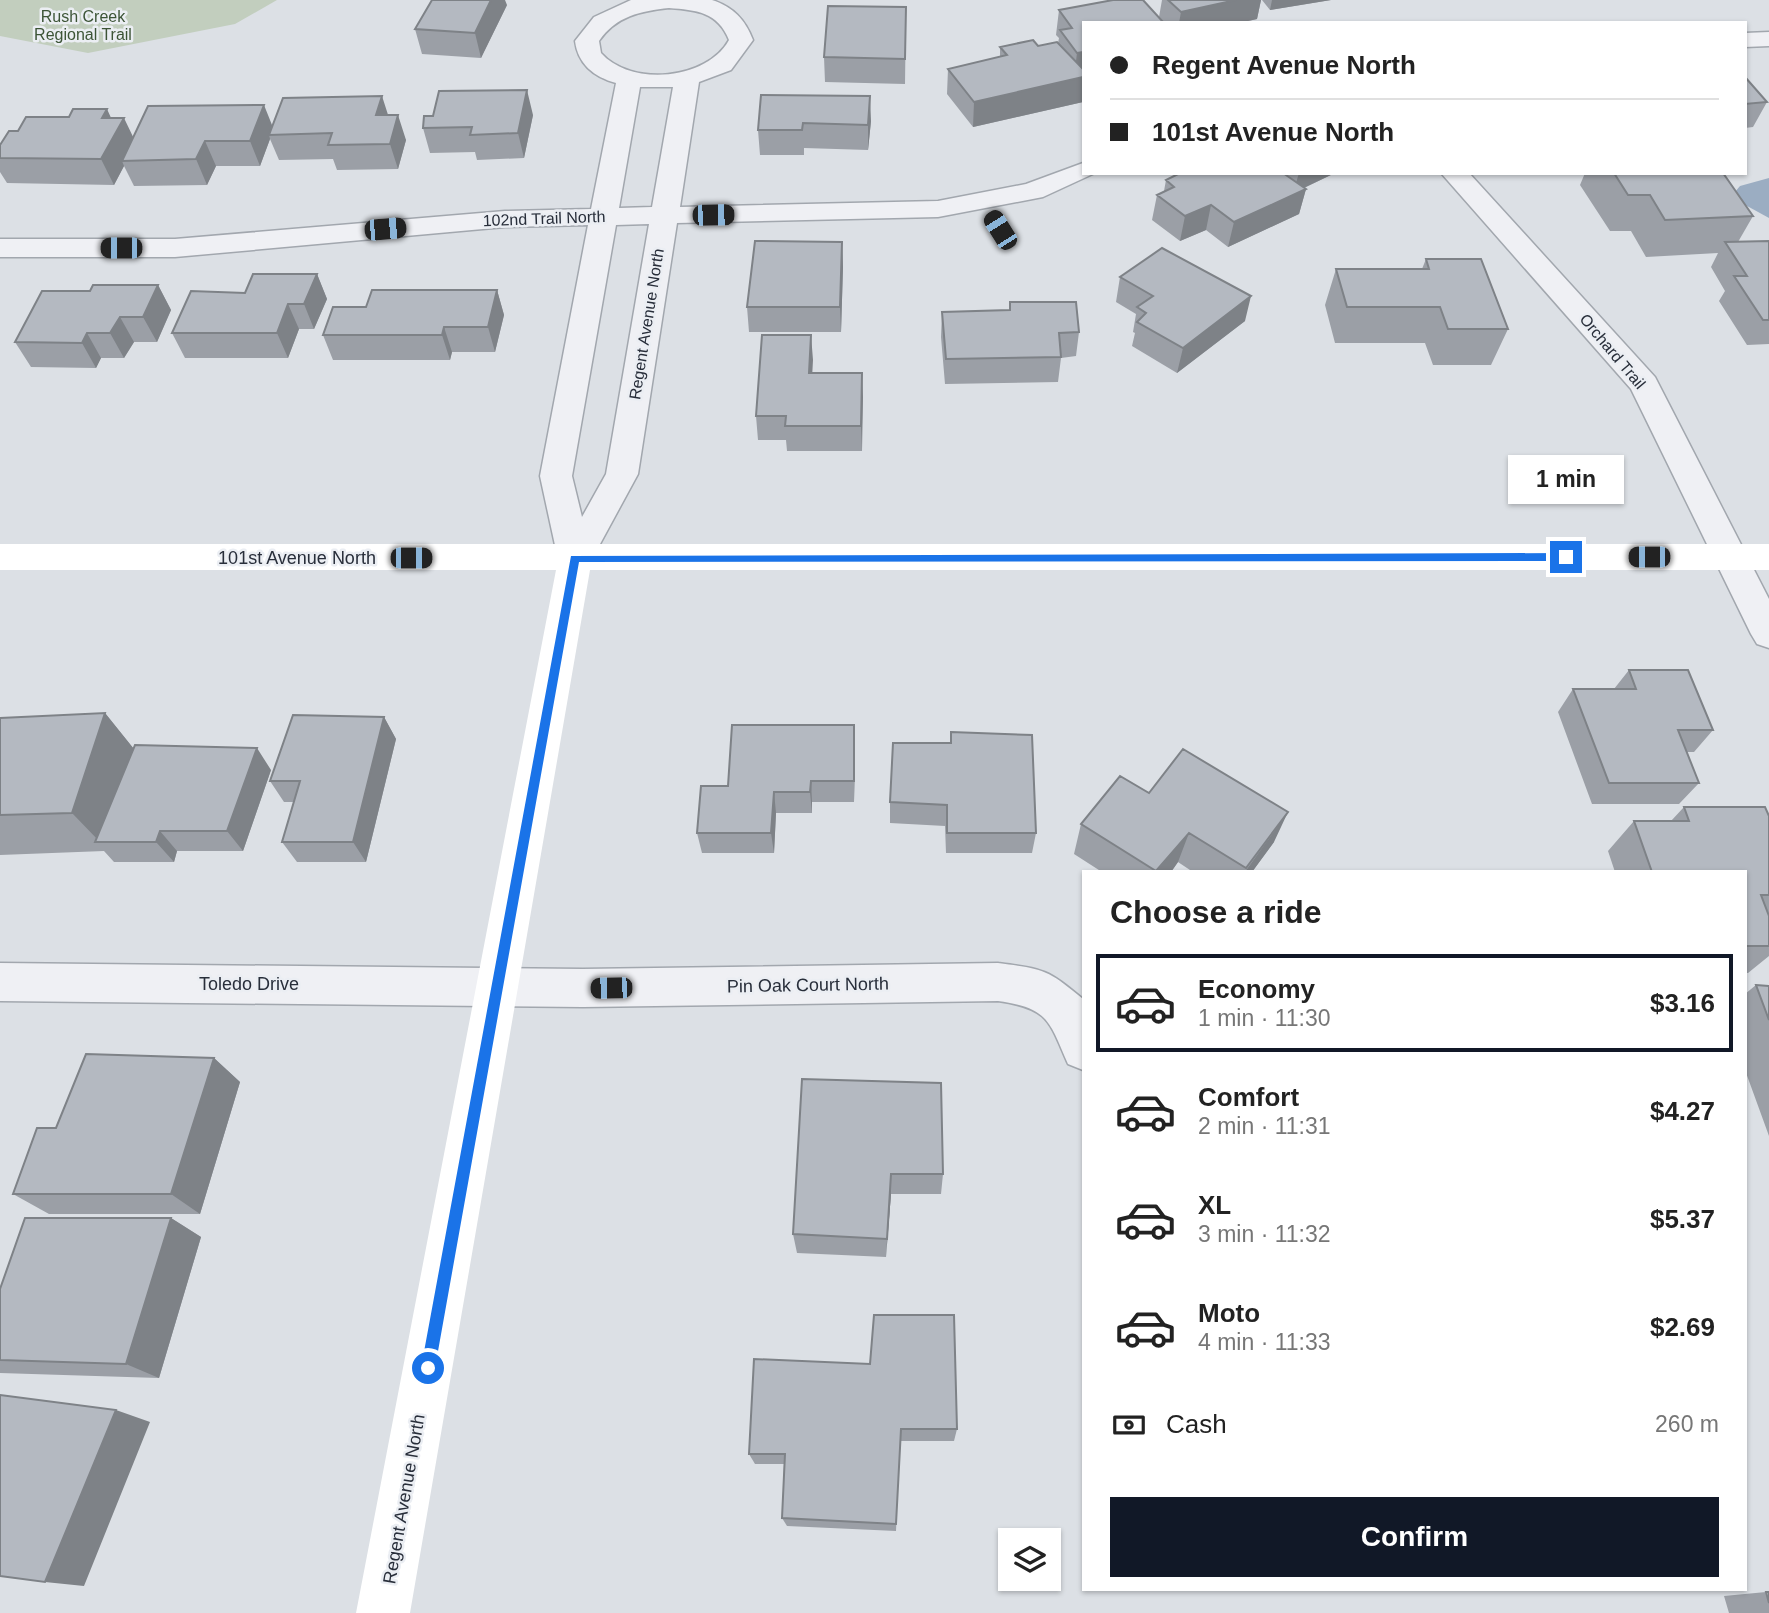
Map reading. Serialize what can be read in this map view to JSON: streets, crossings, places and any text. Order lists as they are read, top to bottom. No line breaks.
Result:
{"streets":{"street":["102nd Trail North","Regent Avenue North","Orchard Trail","101st Avenue North","Toledo Drive","Pin Oak Court North"]},"crossings":[["102nd Trail North","Regent Avenue North"],["Regent Avenue North","101st Avenue North"],["Regent Avenue North","Toledo Drive"],["Regent Avenue North","Pin Oak Court North"],["Orchard Trail","101st Avenue North"],["Toledo Drive","Pin Oak Court North"]],"parks":["Rush Creek Regional Trail"],"page":{"banner":["Regent Avenue North","101st Avenue North"],"bubble":"1 min","heading":"Choose a ride","list":[{"name":"Economy","note":"1 min · 11:30","value":"$3.16"},{"name":"Comfort","note":"2 min · 11:31","value":"$4.27"},{"name":"XL","note":"3 min · 11:32","value":"$5.37"},{"name":"Moto","note":"4 min · 11:33","value":"$2.69"}],"pay":["Cash","260 m"],"buttons":"Confirm"}}
